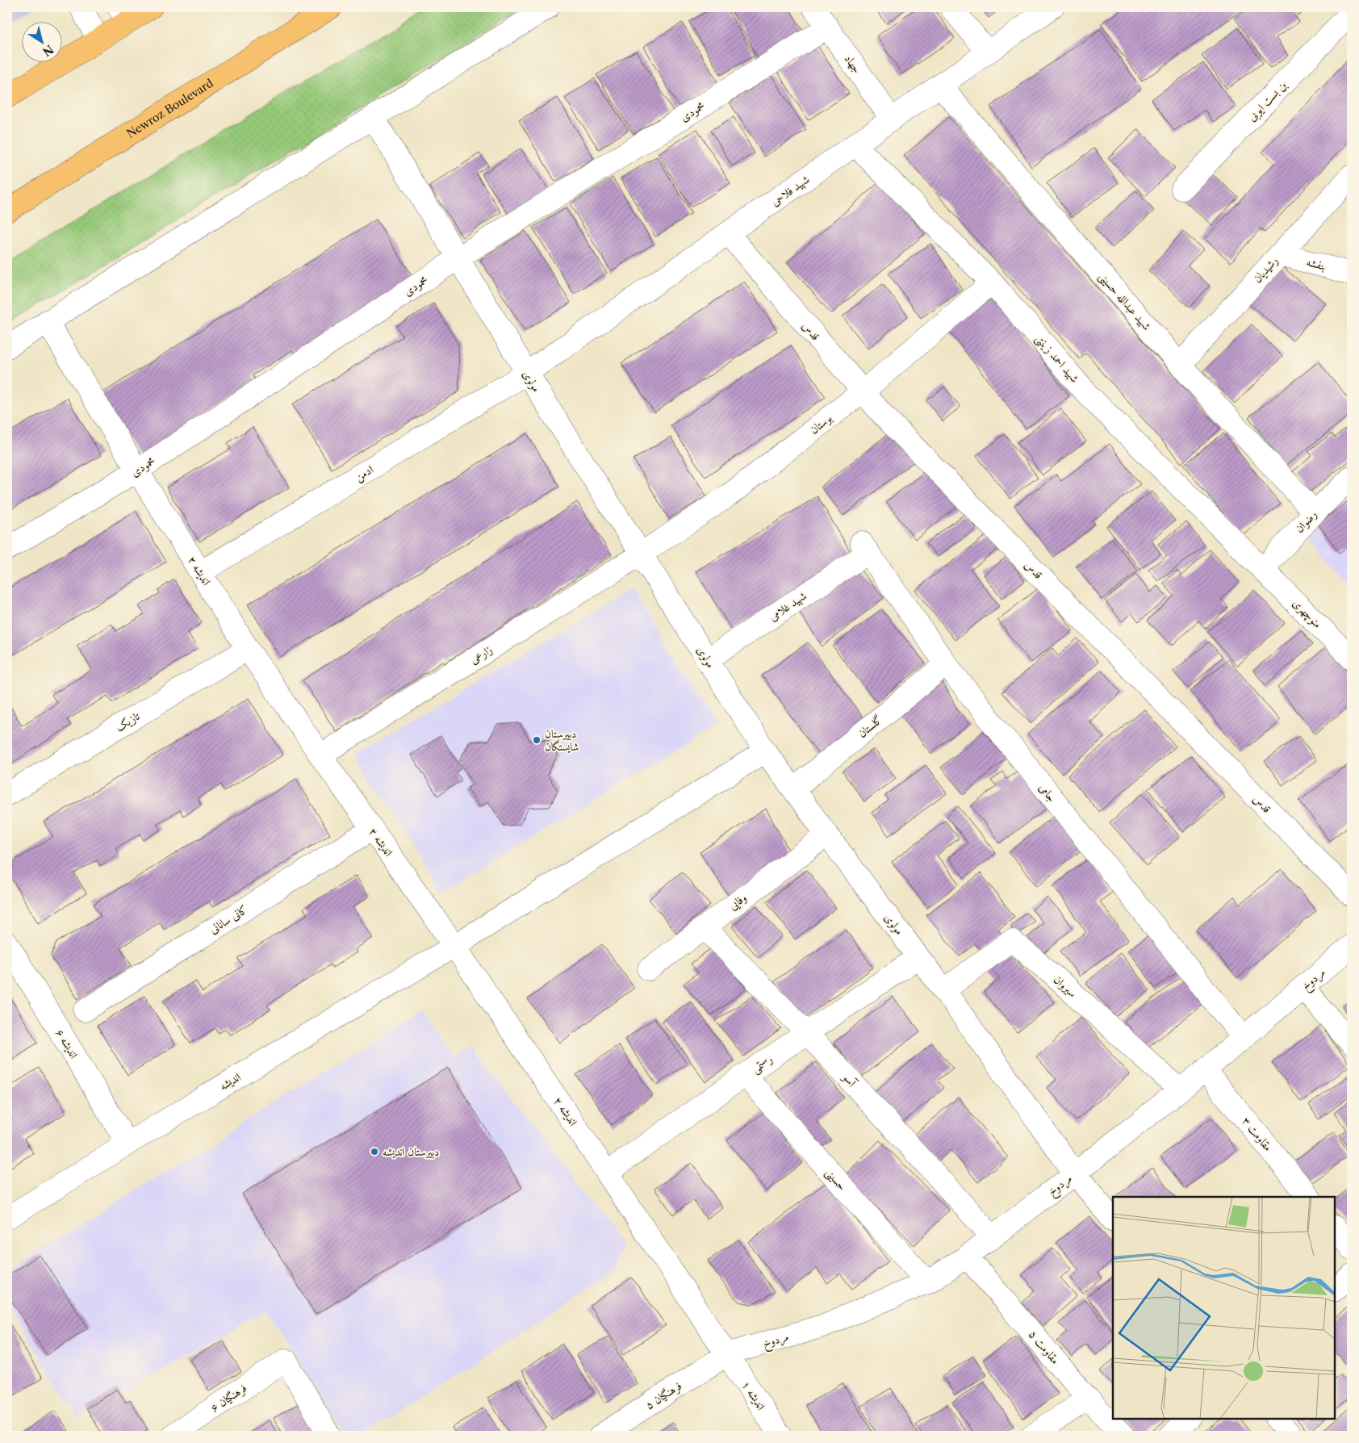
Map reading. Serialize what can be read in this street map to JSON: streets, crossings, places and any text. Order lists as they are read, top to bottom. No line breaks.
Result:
{"streets":{"main road":["Newroz Boulevard"],"street":["جهاد","بن بست ایوبی","محمودی","شهید فلاحی","بنفشه","رشیدیان","شهید عبدالله حسینی","قدس","شهید احمد زینتی","مولوی","بوستان","ادمن","رضوان","اندیشه ۲","شهید غلامی","منوچهری","زارعی","تازیک","گلستان","جامی","وفایی","کانی سانانی","مردوخ","سیروان","اندیشه ۶","رستمی","آسو","اندیشه","مقاومت ۳","حسینی","مقاومت ۵","فرهنگیان ۵","اندیشه ۱","فرهنگیان ۶"]},"crossings":[["جهاد","محمودی"],["جهاد","شهید فلاحی"],["محمودی","مولوی"],["محمودی","اندیشه ۲"],["شهید فلاحی","شهید عبدالله حسینی"],["شهید فلاحی","قدس"],["شهید فلاحی","شهید احمد زینتی"],["شهید فلاحی","مولوی"],["شهید فلاحی","ادمن"],["بنفشه","رشیدیان"],["رشیدیان","شهید عبدالله حسینی"],["شهید عبدالله حسینی","رضوان"],["قدس","بوستان"],["شهید احمد زینتی","بوستان"],["شهید احمد زینتی","رضوان"],["شهید احمد زینتی","منوچهری"],["مولوی","بوستان"],["مولوی","ادمن"],["مولوی","شهید غلامی"],["مولوی","زارعی"],["مولوی","گلستان"],["مولوی","وفایی"],["مولوی","مردوخ"],["مولوی","سیروان"],["مولوی","رستمی"],["مولوی","اندیشه"],["بوستان","زارعی"],["ادمن","اندیشه ۲"],["رضوان","منوچهری"],["اندیشه ۲","زارعی"],["اندیشه ۲","تازیک"],["اندیشه ۲","کانی سانانی"],["اندیشه ۲","مردوخ"],["اندیشه ۲","رستمی"],["اندیشه ۲","اندیشه"],["اندیشه ۲","فرهنگیان ۵"],["اندیشه ۲","اندیشه ۱"],["شهید غلامی","جامی"],["گلستان","جامی"],["جامی","مردوخ"],["وفایی","آسو"],["مردوخ","سیروان"],["مردوخ","آسو"],["مردوخ","مقاومت ۳"],["مردوخ","حسینی"],["مردوخ","مقاومت ۵"],["مردوخ","فرهنگیان ۵"],["مردوخ","اندیشه ۱"],["اندیشه ۶","اندیشه"],["رستمی","آسو"],["رستمی","حسینی"],["فرهنگیان ۵","اندیشه ۱"]],"places":["دبیرستان شایستگان","دبیرستان اندیشه"],"north":"bottom right"}
